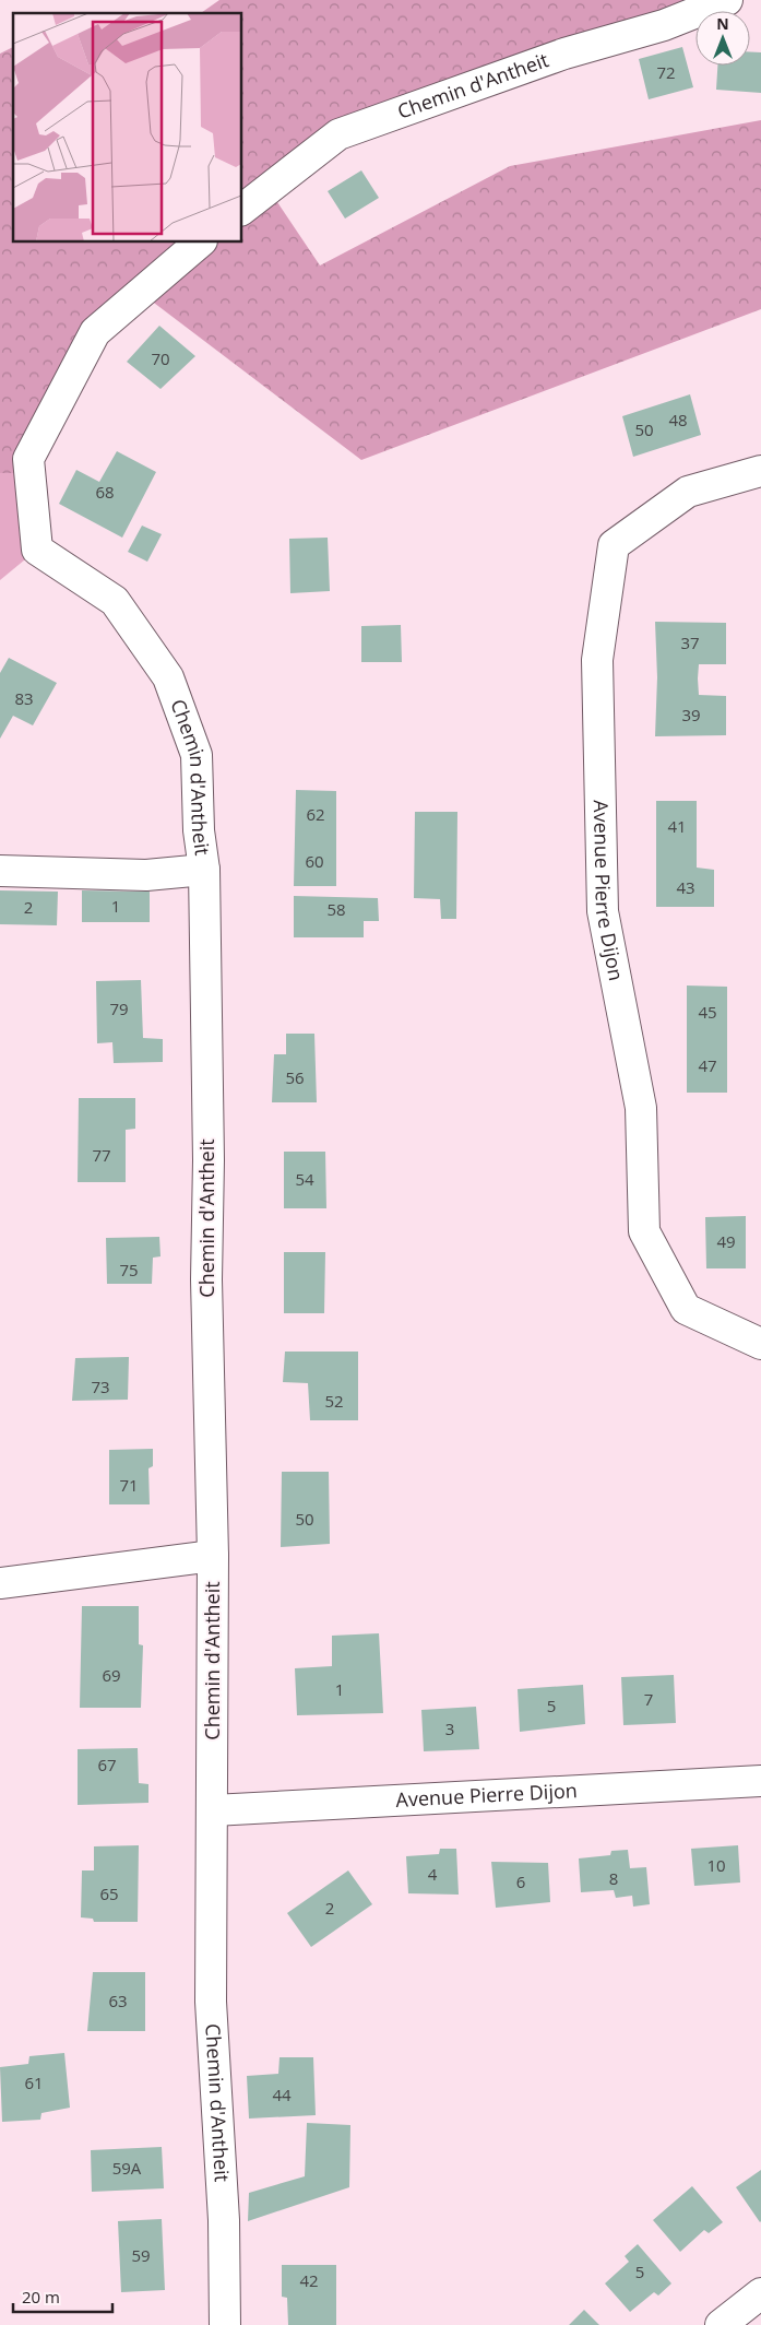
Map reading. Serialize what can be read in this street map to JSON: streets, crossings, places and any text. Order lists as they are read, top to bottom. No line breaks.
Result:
{"streets":{"street":["Chemin d'Antheit","Avenue Pierre Dijon"]},"crossings":[["Chemin d'Antheit","Avenue Pierre Dijon"]],"house_numbers":["72","70","48","50","68","37","83","39","62","41","60","43","1","2","58","79","45","47","56","77","54","49","75","73","52","71","50","69","1","7","5","3","67","10","4","8","6","65","2","63","61","44","59A","59","5","42"],"scale_bar":"20 m","north":"top"}
